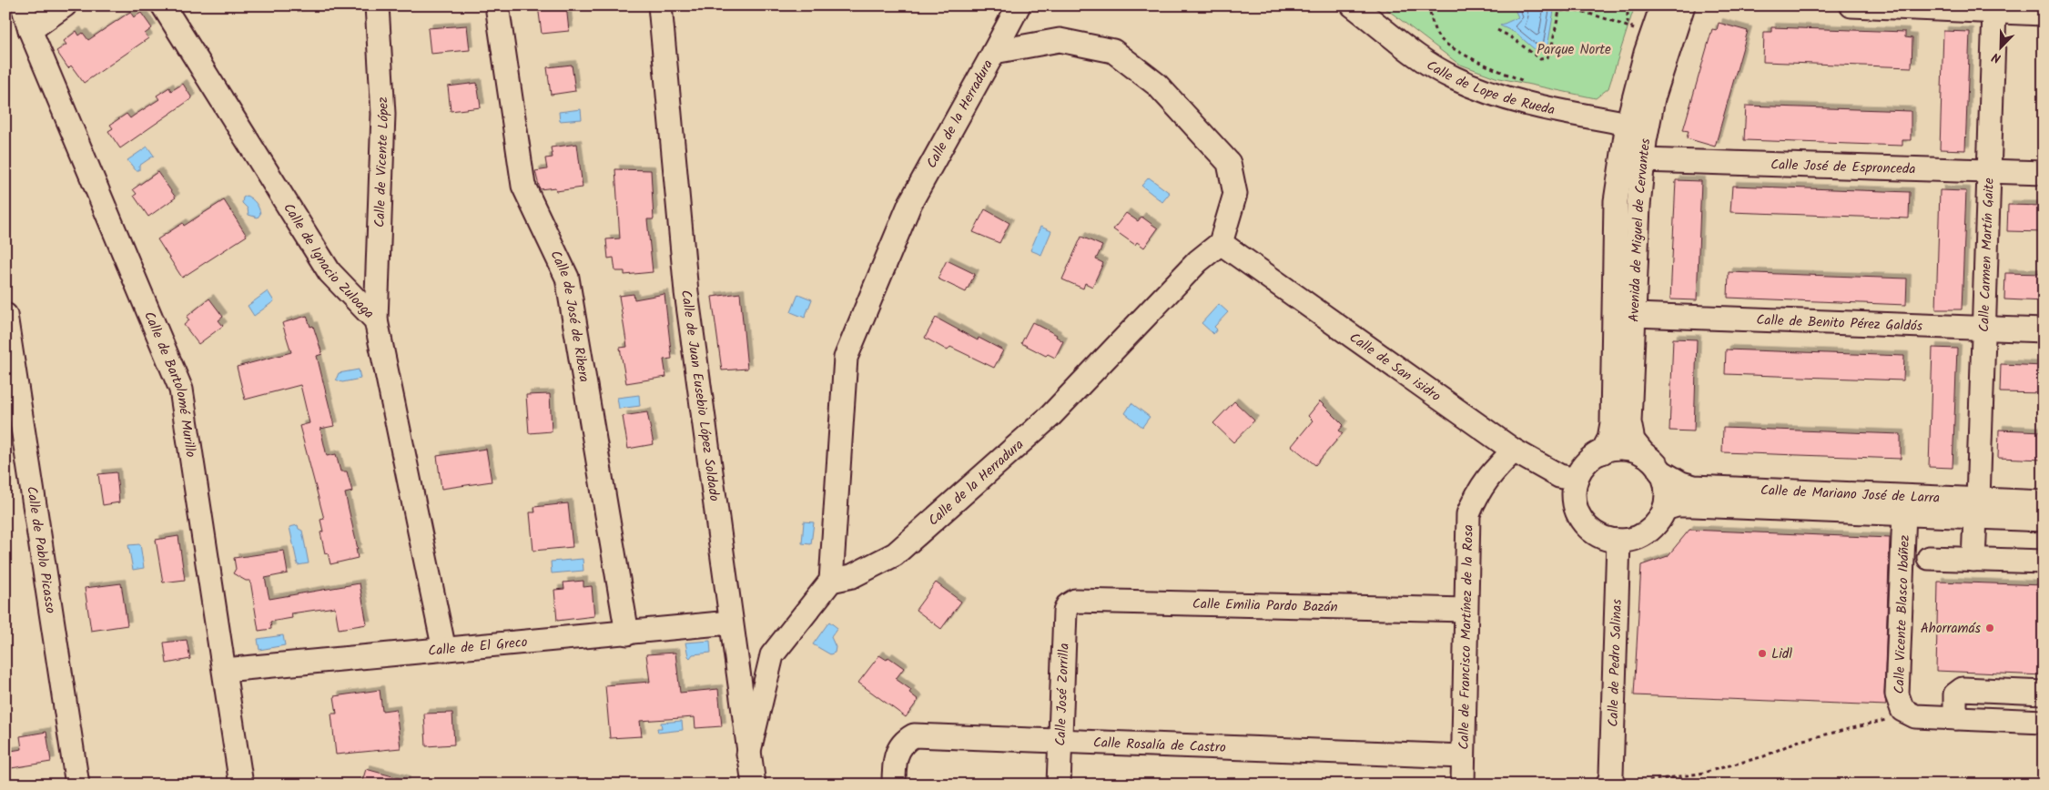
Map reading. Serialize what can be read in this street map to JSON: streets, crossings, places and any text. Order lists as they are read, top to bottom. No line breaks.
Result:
{"streets":{"street":["Calle de Lope de Rueda","Calle de la Herradura","Calle de Vicente López","Calle José de Espronceda","Avenida de Miguel de Cervantes","Calle Carmen Martín Gaite","Calle de Ignacio Zuloaga","Calle de José de Ribera","Calle de Benito Pérez Galdós","Calle de San isidro","Calle de Bartolomé Murillo","Calle de Juan Eusebio López Soldado","Calle de Mariano José de Larra","Calle de Pablo Picasso","Calle Emilia Pardo Bazán","Calle Vicente Blasco Ibáñez","Calle de Francisco Martínez de la Rosa","Calle de El Greco","Calle de Pedro Salinas","Calle José Zorrilla","Calle Rosalía de Castro"]},"crossings":[["Calle de Lope de Rueda","Avenida de Miguel de Cervantes"],["Calle de la Herradura","Calle de San isidro"],["Calle de Vicente López","Calle de Ignacio Zuloaga"],["Calle José de Espronceda","Avenida de Miguel de Cervantes"],["Calle José de Espronceda","Calle Carmen Martín Gaite"],["Avenida de Miguel de Cervantes","Calle de Benito Pérez Galdós"],["Avenida de Miguel de Cervantes","Calle de San isidro"],["Avenida de Miguel de Cervantes","Calle de Mariano José de Larra"],["Avenida de Miguel de Cervantes","Calle de Pedro Salinas"],["Calle Carmen Martín Gaite","Calle de Benito Pérez Galdós"],["Calle Carmen Martín Gaite","Calle de Mariano José de Larra"],["Calle de Ignacio Zuloaga","Calle de El Greco"],["Calle de José de Ribera","Calle de El Greco"],["Calle de San isidro","Calle de Mariano José de Larra"],["Calle de San isidro","Calle de Francisco Martínez de la Rosa"],["Calle de San isidro","Calle de Pedro Salinas"],["Calle de Bartolomé Murillo","Calle de El Greco"],["Calle de Juan Eusebio López Soldado","Calle de El Greco"],["Calle de Mariano José de Larra","Calle Vicente Blasco Ibáñez"],["Calle de Mariano José de Larra","Calle de Pedro Salinas"],["Calle Emilia Pardo Bazán","Calle de Francisco Martínez de la Rosa"],["Calle Emilia Pardo Bazán","Calle José Zorrilla"],["Calle de Francisco Martínez de la Rosa","Calle Rosalía de Castro"],["Calle José Zorrilla","Calle Rosalía de Castro"]],"parks":["Parque Norte"],"places":["Ahorramás","Lidl"],"north":"bottom left"}
